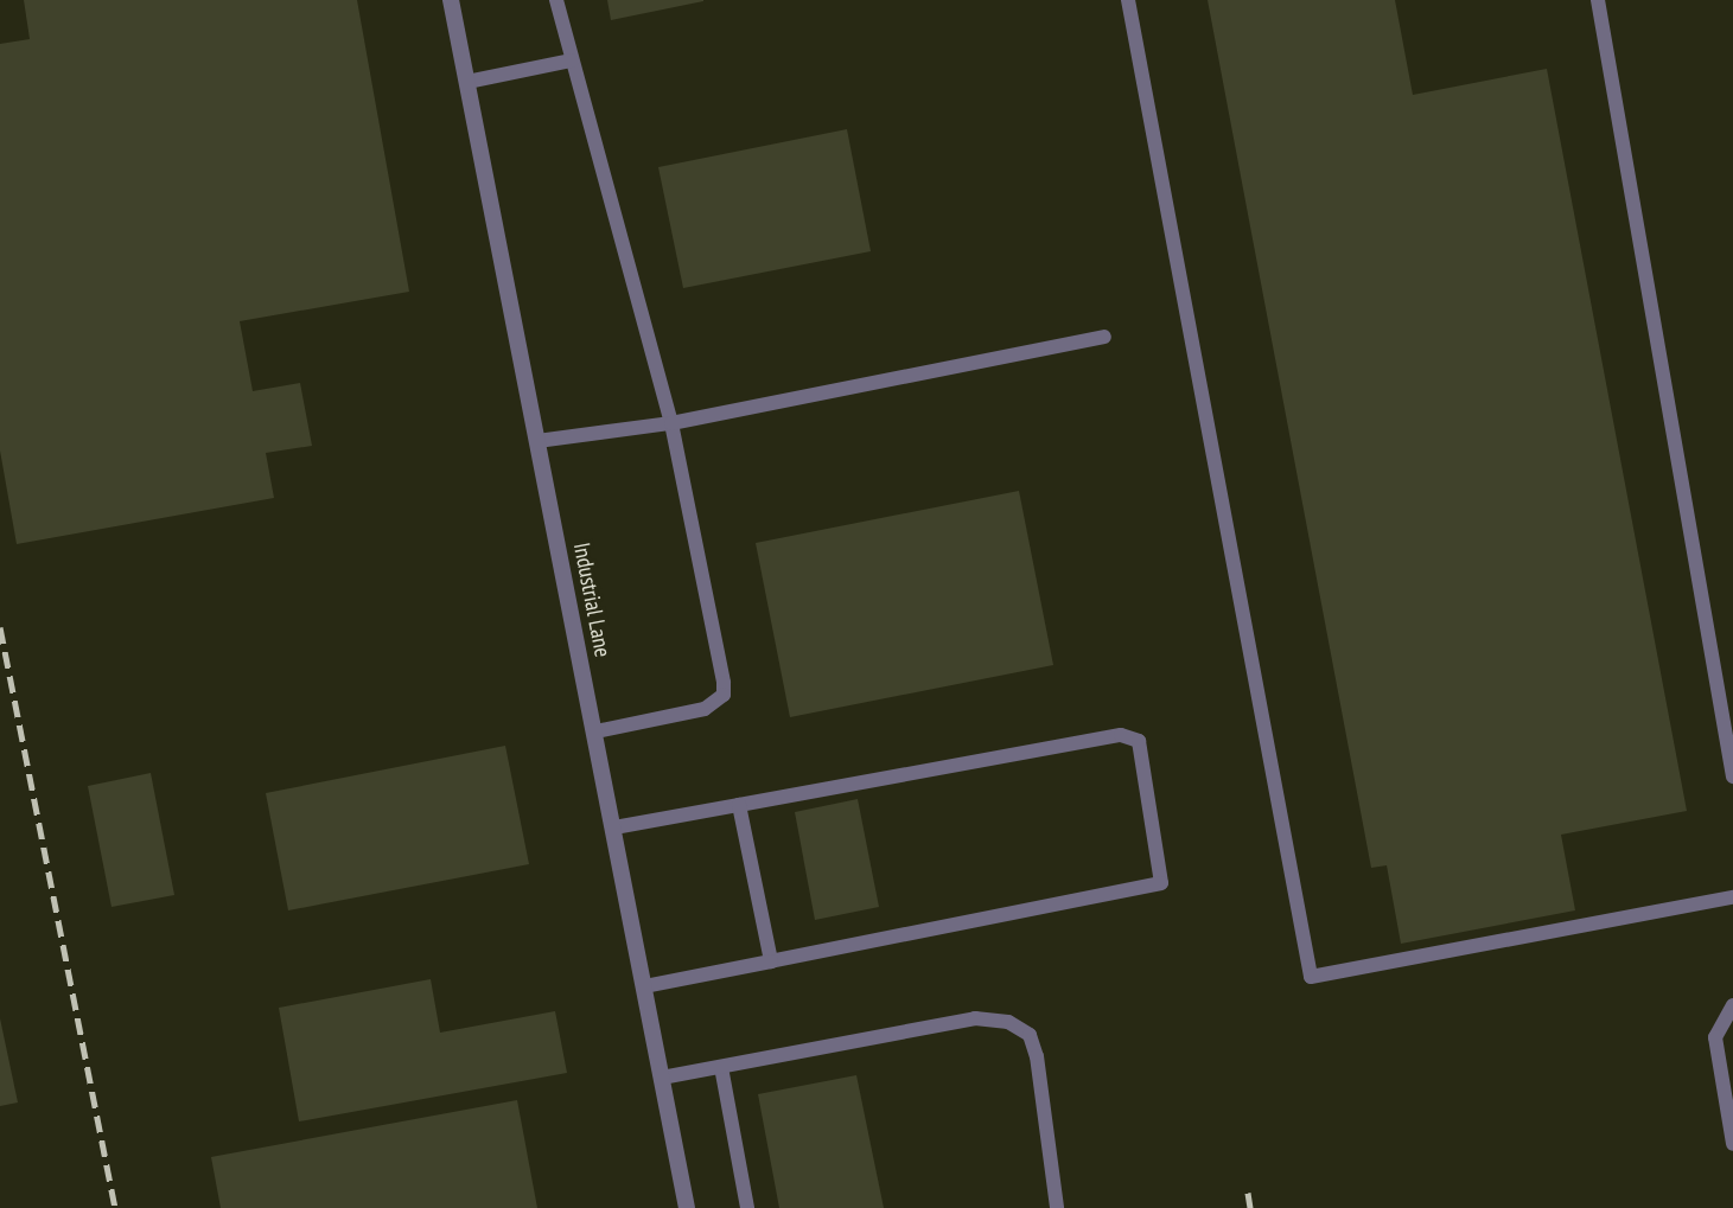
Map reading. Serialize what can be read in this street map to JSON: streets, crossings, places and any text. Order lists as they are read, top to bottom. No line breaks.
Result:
{"streets":{"street":["Industrial Lane"]}}
